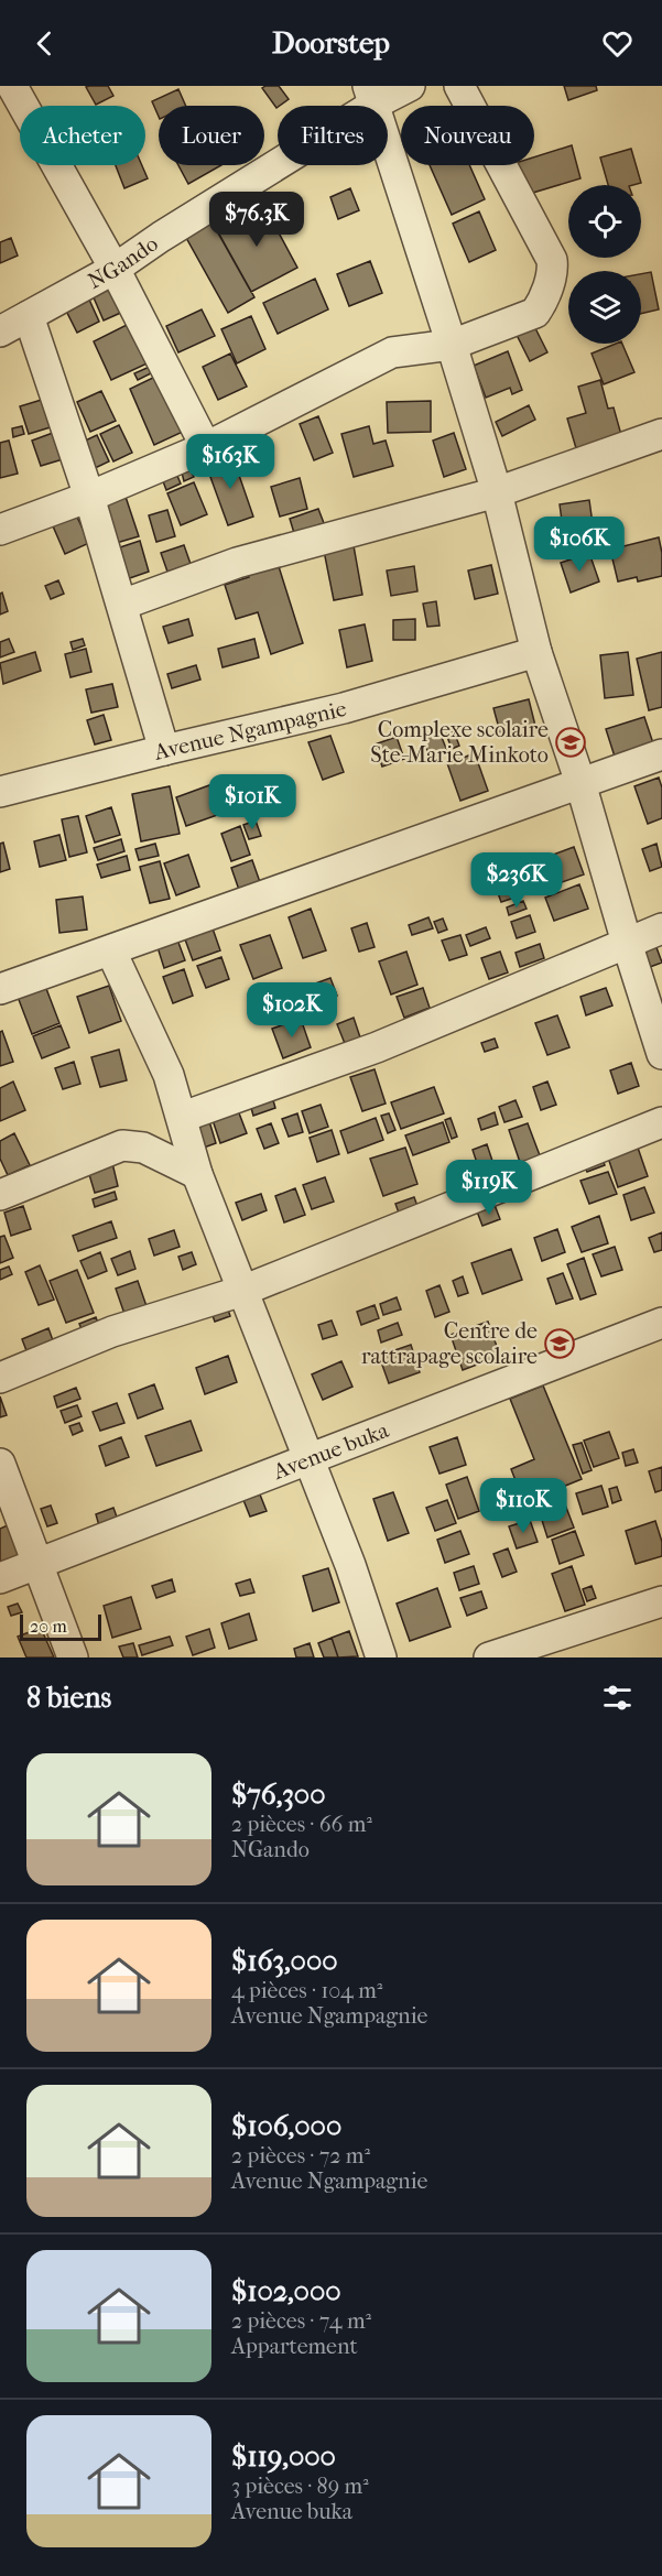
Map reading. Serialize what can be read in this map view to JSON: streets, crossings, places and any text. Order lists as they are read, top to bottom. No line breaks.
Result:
{"streets":{"street":["NGando","Avenue Ngampagnie","Avenue buka"]},"places":{"school or university":["Complexe scolaire Ste-Marie Minkoto","Centre de rattrapage scolaire"]},"scale_bar":"20 m","page":{"header":"Doorstep","chip":["Acheter","Louer","Filtres","Nouveau"],"price":["$76.3K","$163K","$106K","$101K","$236K","$102K","$119K","$110K"],"scale":"20 m","heading":"8 biens","list":[{"name":"$76,300","note":"2 pièces · 66 m² · NGando"},{"name":"$163,000","note":"4 pièces · 104 m² · Avenue Ngampagnie"},{"name":"$106,000","note":"2 pièces · 72 m² · Avenue Ngampagnie"},{"name":"$102,000","note":"2 pièces · 74 m² · Appartement"},{"name":"$119,000","note":"3 pièces · 89 m² · Avenue buka"}]}}
